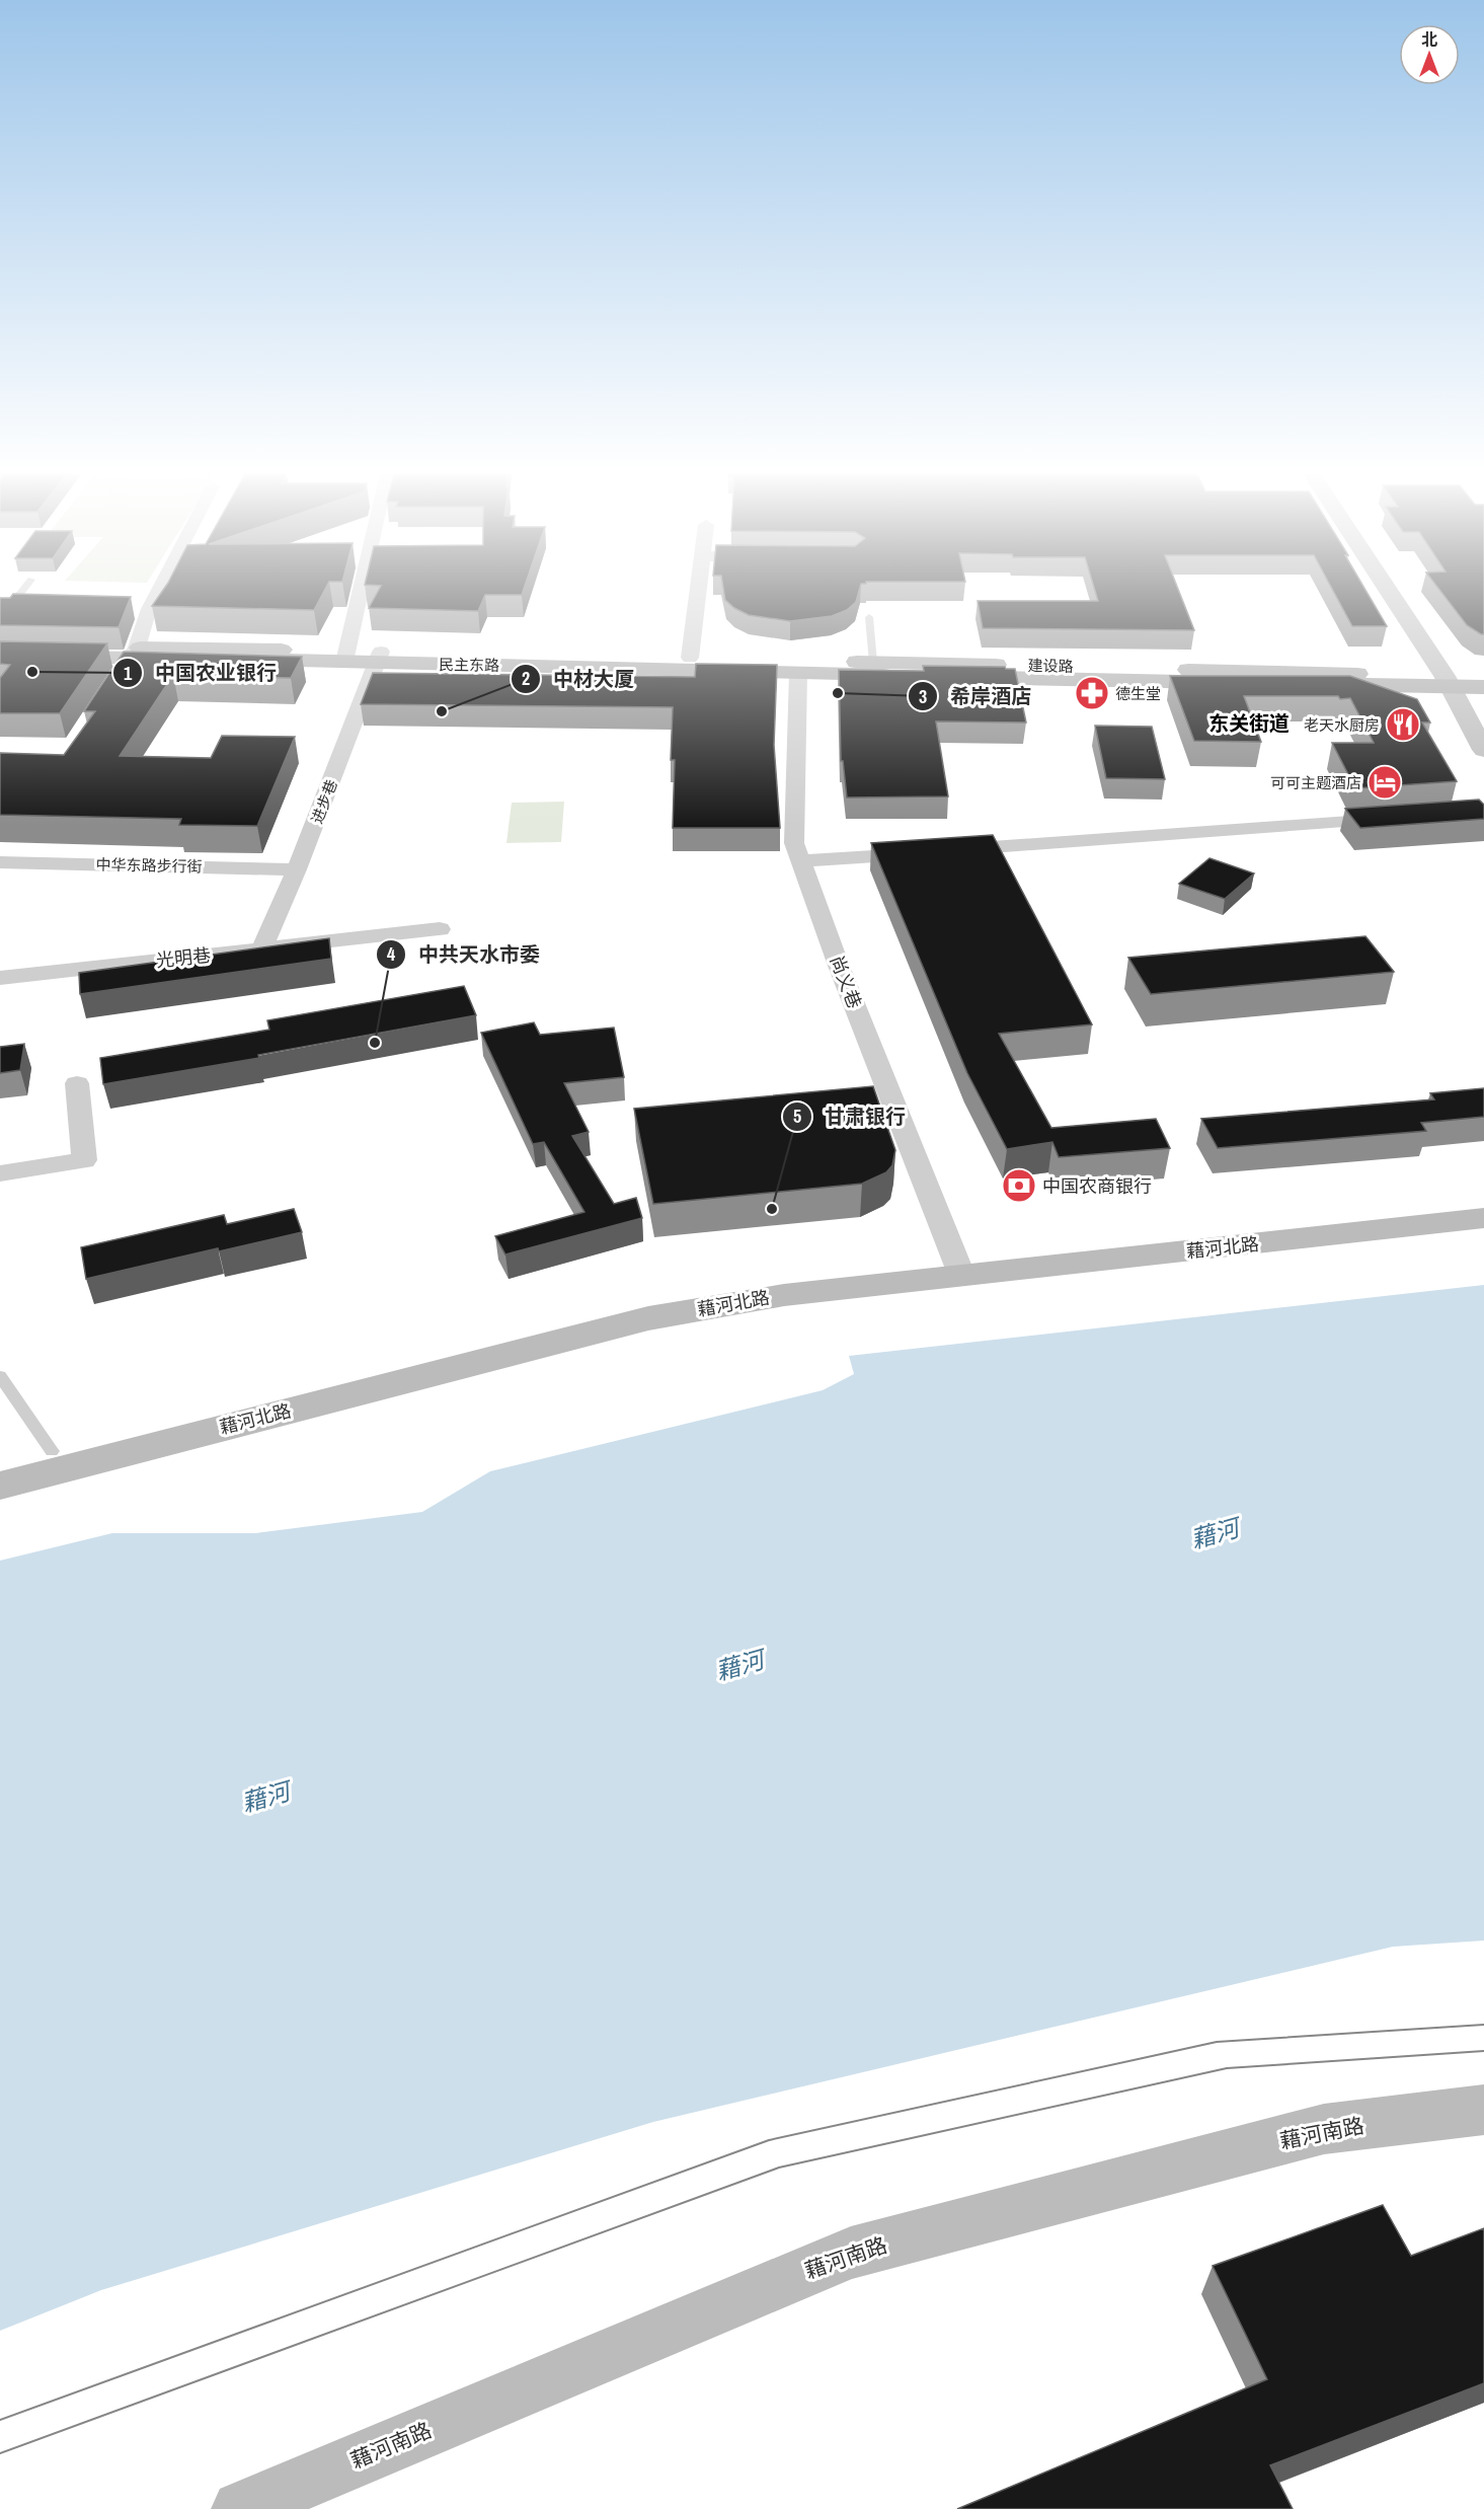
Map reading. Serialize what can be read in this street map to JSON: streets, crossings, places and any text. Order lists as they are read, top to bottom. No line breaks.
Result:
{"streets":{"main road":["民主东路","建设路","藉河北路","藉河南路"],"street":["进步巷","中华东路步行街","光明巷","尚义巷"]},"crossings":[["民主东路","建设路"],["民主东路","进步巷"],["民主东路","尚义巷"],["进步巷","中华东路步行街"],["进步巷","光明巷"],["尚义巷","藉河北路"]],"districts":["东关街道"],"water":["藉河"],"places":{"other":["中国农业银行","希岸酒店","中材大厦","中共天水市委","甘肃银行"],"pharmacy":["德生堂"],"restaurant":["老天水厨房"],"hotel":["可可主题酒店"],"bank":["中国农商银行"]},"north":"top"}
